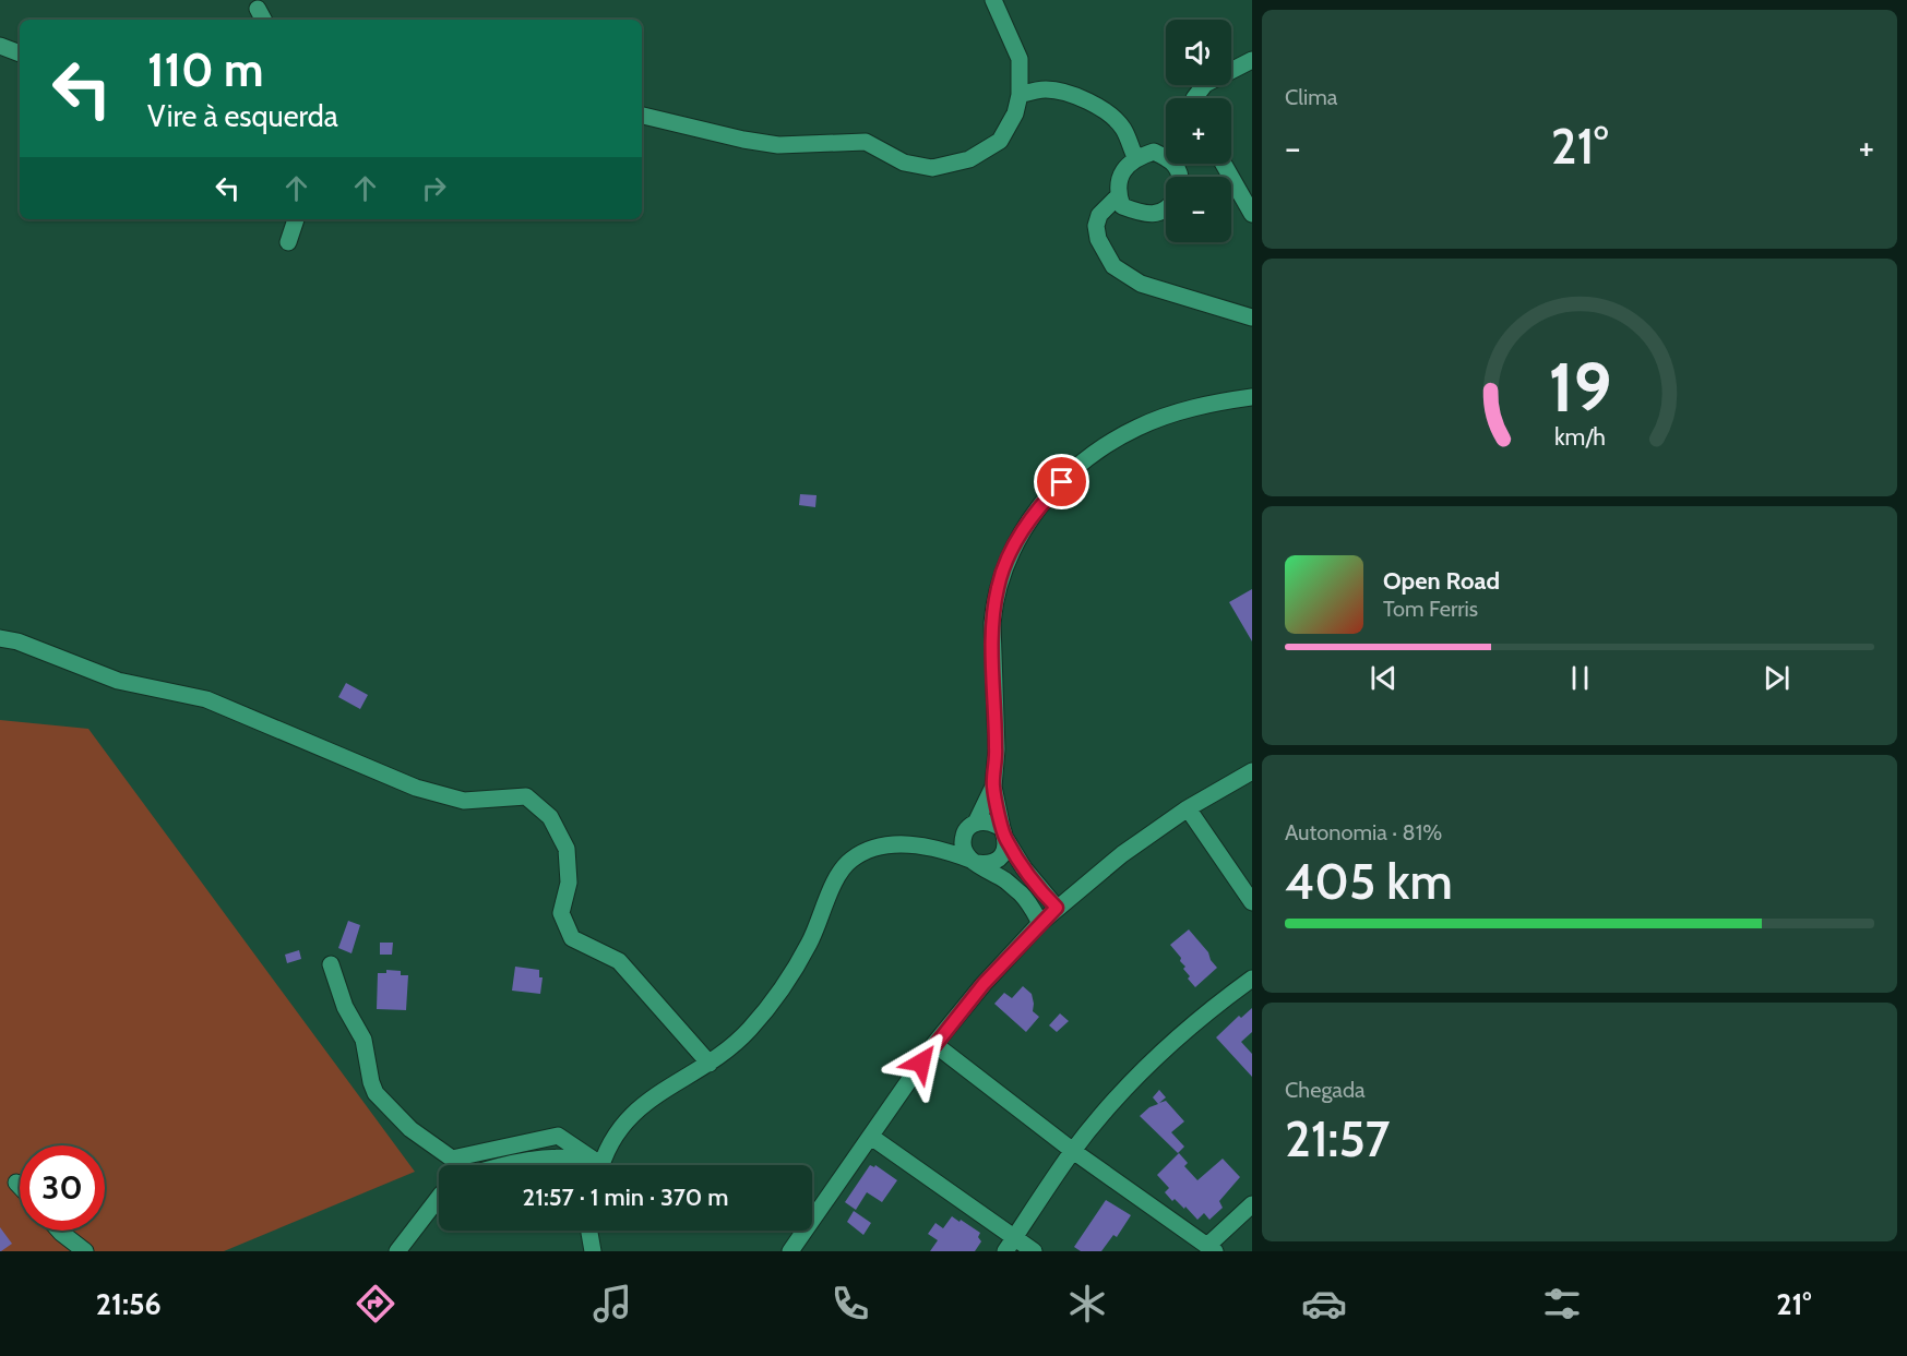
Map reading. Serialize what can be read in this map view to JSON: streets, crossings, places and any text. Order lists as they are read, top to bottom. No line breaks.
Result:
{"page":{"tile":["Clima",["Autonomia · 81%","405 km"],["Chegada","21:57"]],"map_buttons":["+","−"],"turn":["110 m","Vire à esquerda"],"heat":["−","21°","+"],"song":["Open Road","Tom Ferris"],"limit":"30","trip":"21:57 · 1 min · 370 m","tabs":["21:56","21°"],"gauge":["19","km/h"]}}
